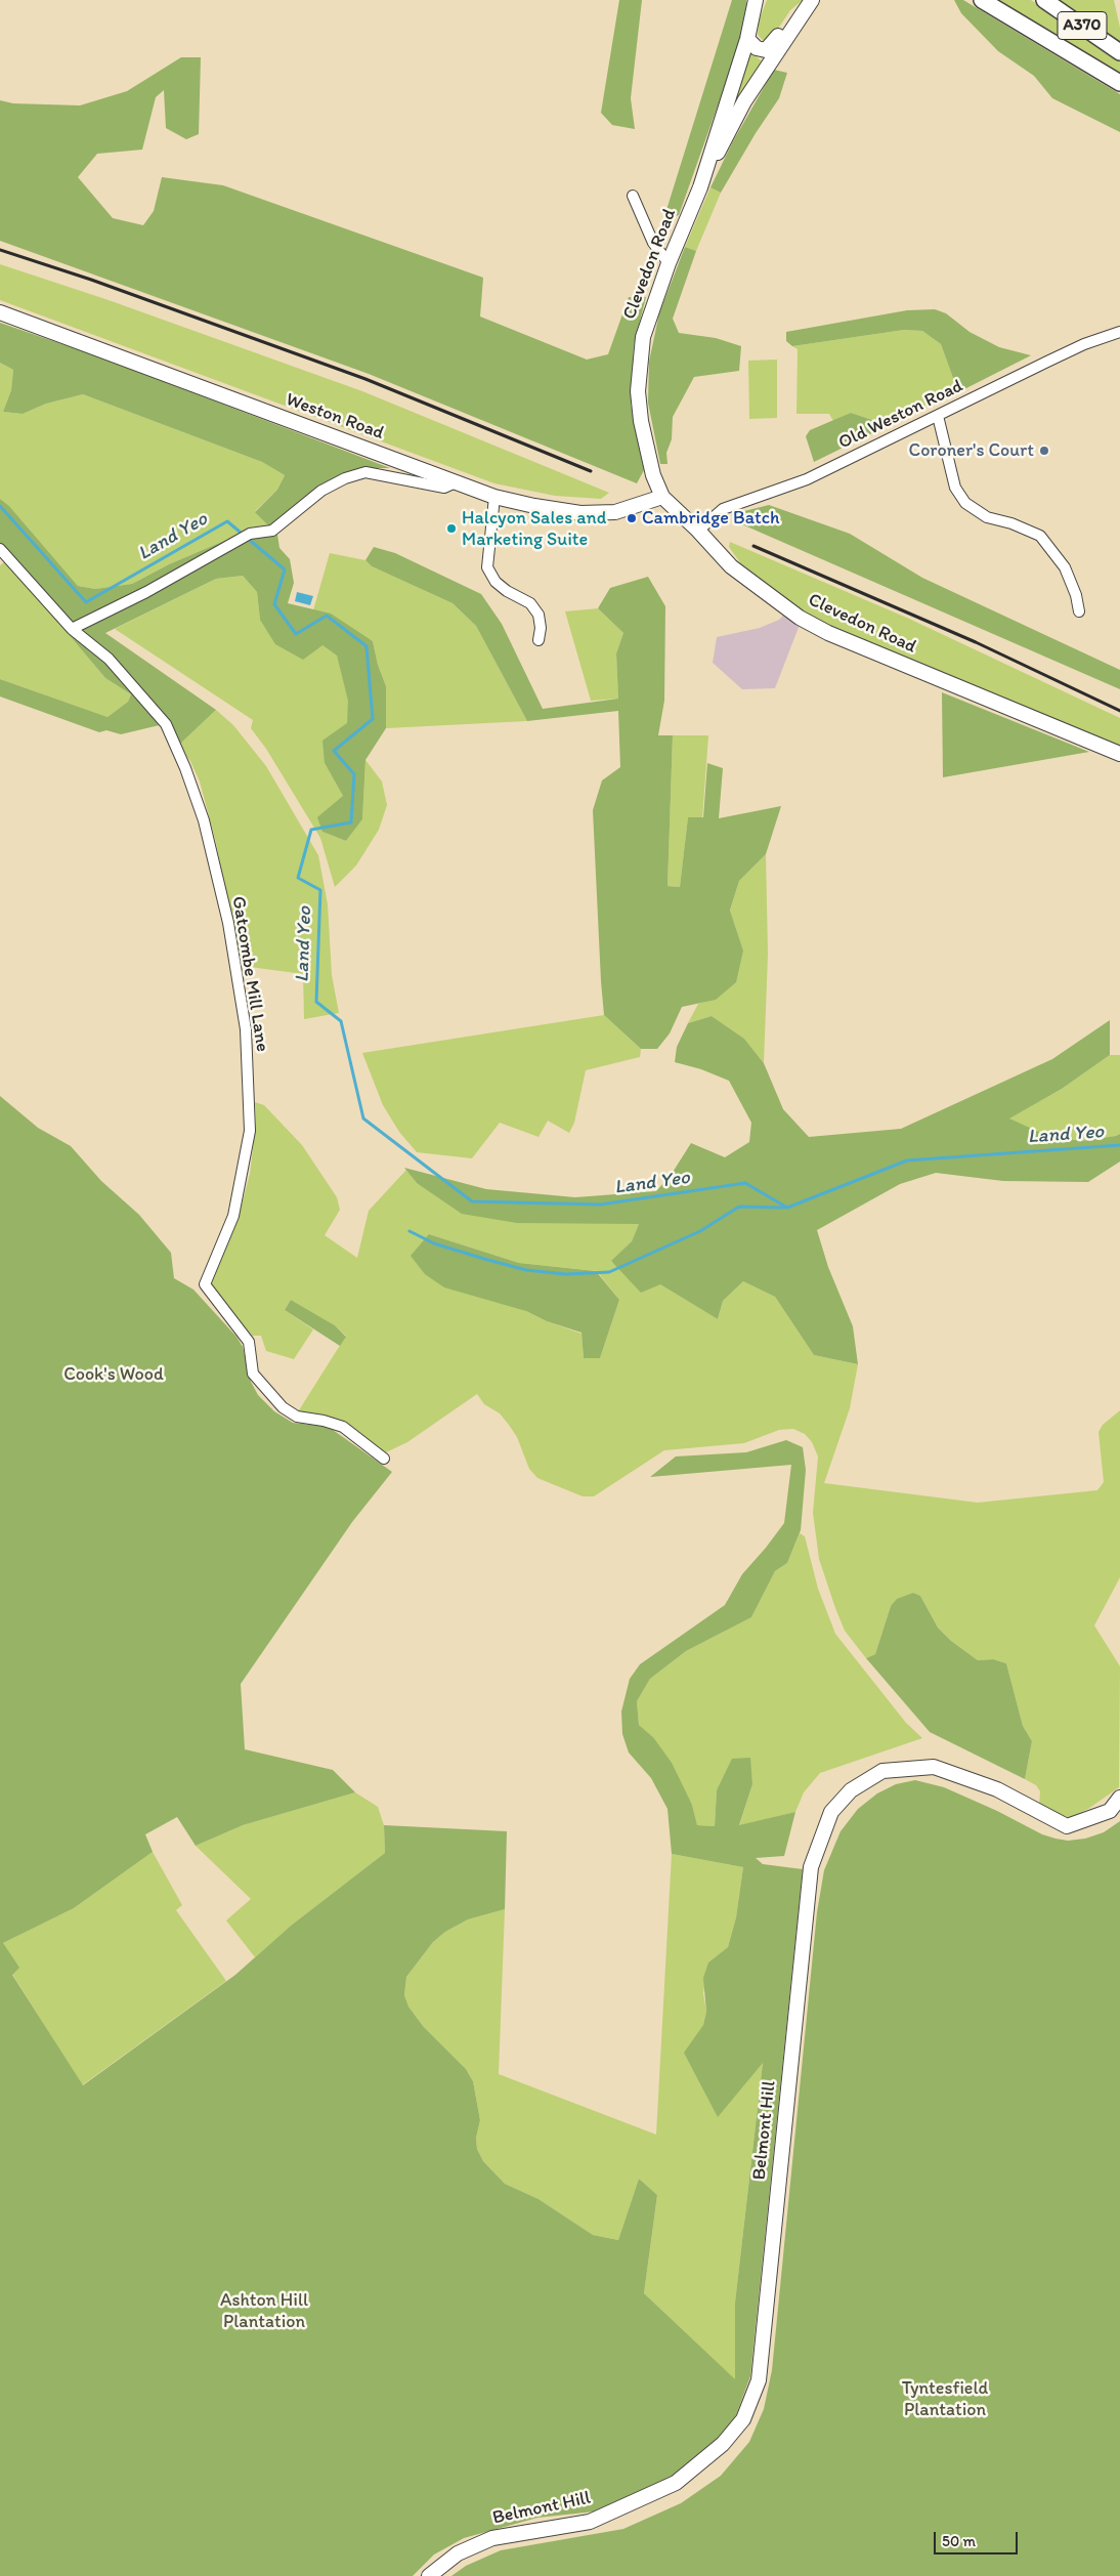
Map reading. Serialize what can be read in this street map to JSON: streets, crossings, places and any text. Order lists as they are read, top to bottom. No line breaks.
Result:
{"streets":{"main road":["A370","Clevedon Road","Weston Road","Belmont Hill"],"street":["Old Weston Road","Gatcombe Mill Lane"]},"crossings":[["Clevedon Road","Old Weston Road"],["Clevedon Road","Weston Road"]],"water":["Land Yeo"],"parks":["Cook's Wood","Ashton Hill Plantation","Tyntesfield Plantation"],"places":["Coroner's Court","Cambridge Batch","Halcyon Sales and Marketing Suite"],"scale_bar":"50 m"}
